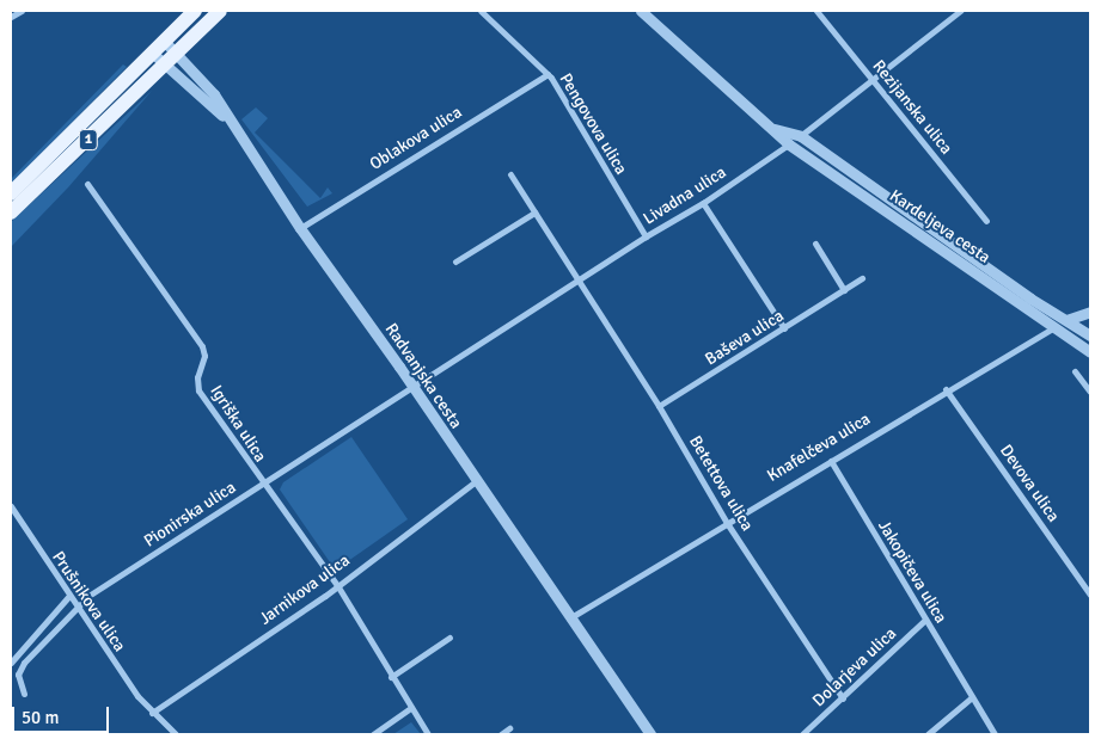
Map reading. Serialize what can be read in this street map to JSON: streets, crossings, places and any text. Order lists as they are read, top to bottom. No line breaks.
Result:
{"streets":{"main road":["1"],"street":["Rezijanska ulica","Pengovova ulica","Oblakova ulica","Livadna ulica","Kardeljeva cesta","Baševa ulica","Radvanjska cesta","Igriška ulica","Knafelčeva ulica","Betettova ulica","Devova ulica","Pionirska ulica","Jakopičeva ulica","Jarnikova ulica","Prušnikova ulica","Dolarjeva ulica"]},"crossings":[["Rezijanska ulica","Livadna ulica"],["Pengovova ulica","Oblakova ulica"],["Pengovova ulica","Livadna ulica"],["Oblakova ulica","Radvanjska cesta"],["1","Radvanjska cesta"],["Livadna ulica","Kardeljeva cesta"],["Livadna ulica","Radvanjska cesta"],["Livadna ulica","Betettova ulica"],["Livadna ulica","Pionirska ulica"],["Kardeljeva cesta","Knafelčeva ulica"],["Baševa ulica","Betettova ulica"],["Radvanjska cesta","Knafelčeva ulica"],["Radvanjska cesta","Pionirska ulica"],["Radvanjska cesta","Jarnikova ulica"],["Igriška ulica","Pionirska ulica"],["Igriška ulica","Jarnikova ulica"],["Knafelčeva ulica","Betettova ulica"],["Knafelčeva ulica","Devova ulica"],["Knafelčeva ulica","Jakopičeva ulica"],["Betettova ulica","Dolarjeva ulica"],["Pionirska ulica","Prušnikova ulica"],["Jakopičeva ulica","Dolarjeva ulica"],["Jarnikova ulica","Prušnikova ulica"]],"scale_bar":"50 m"}
